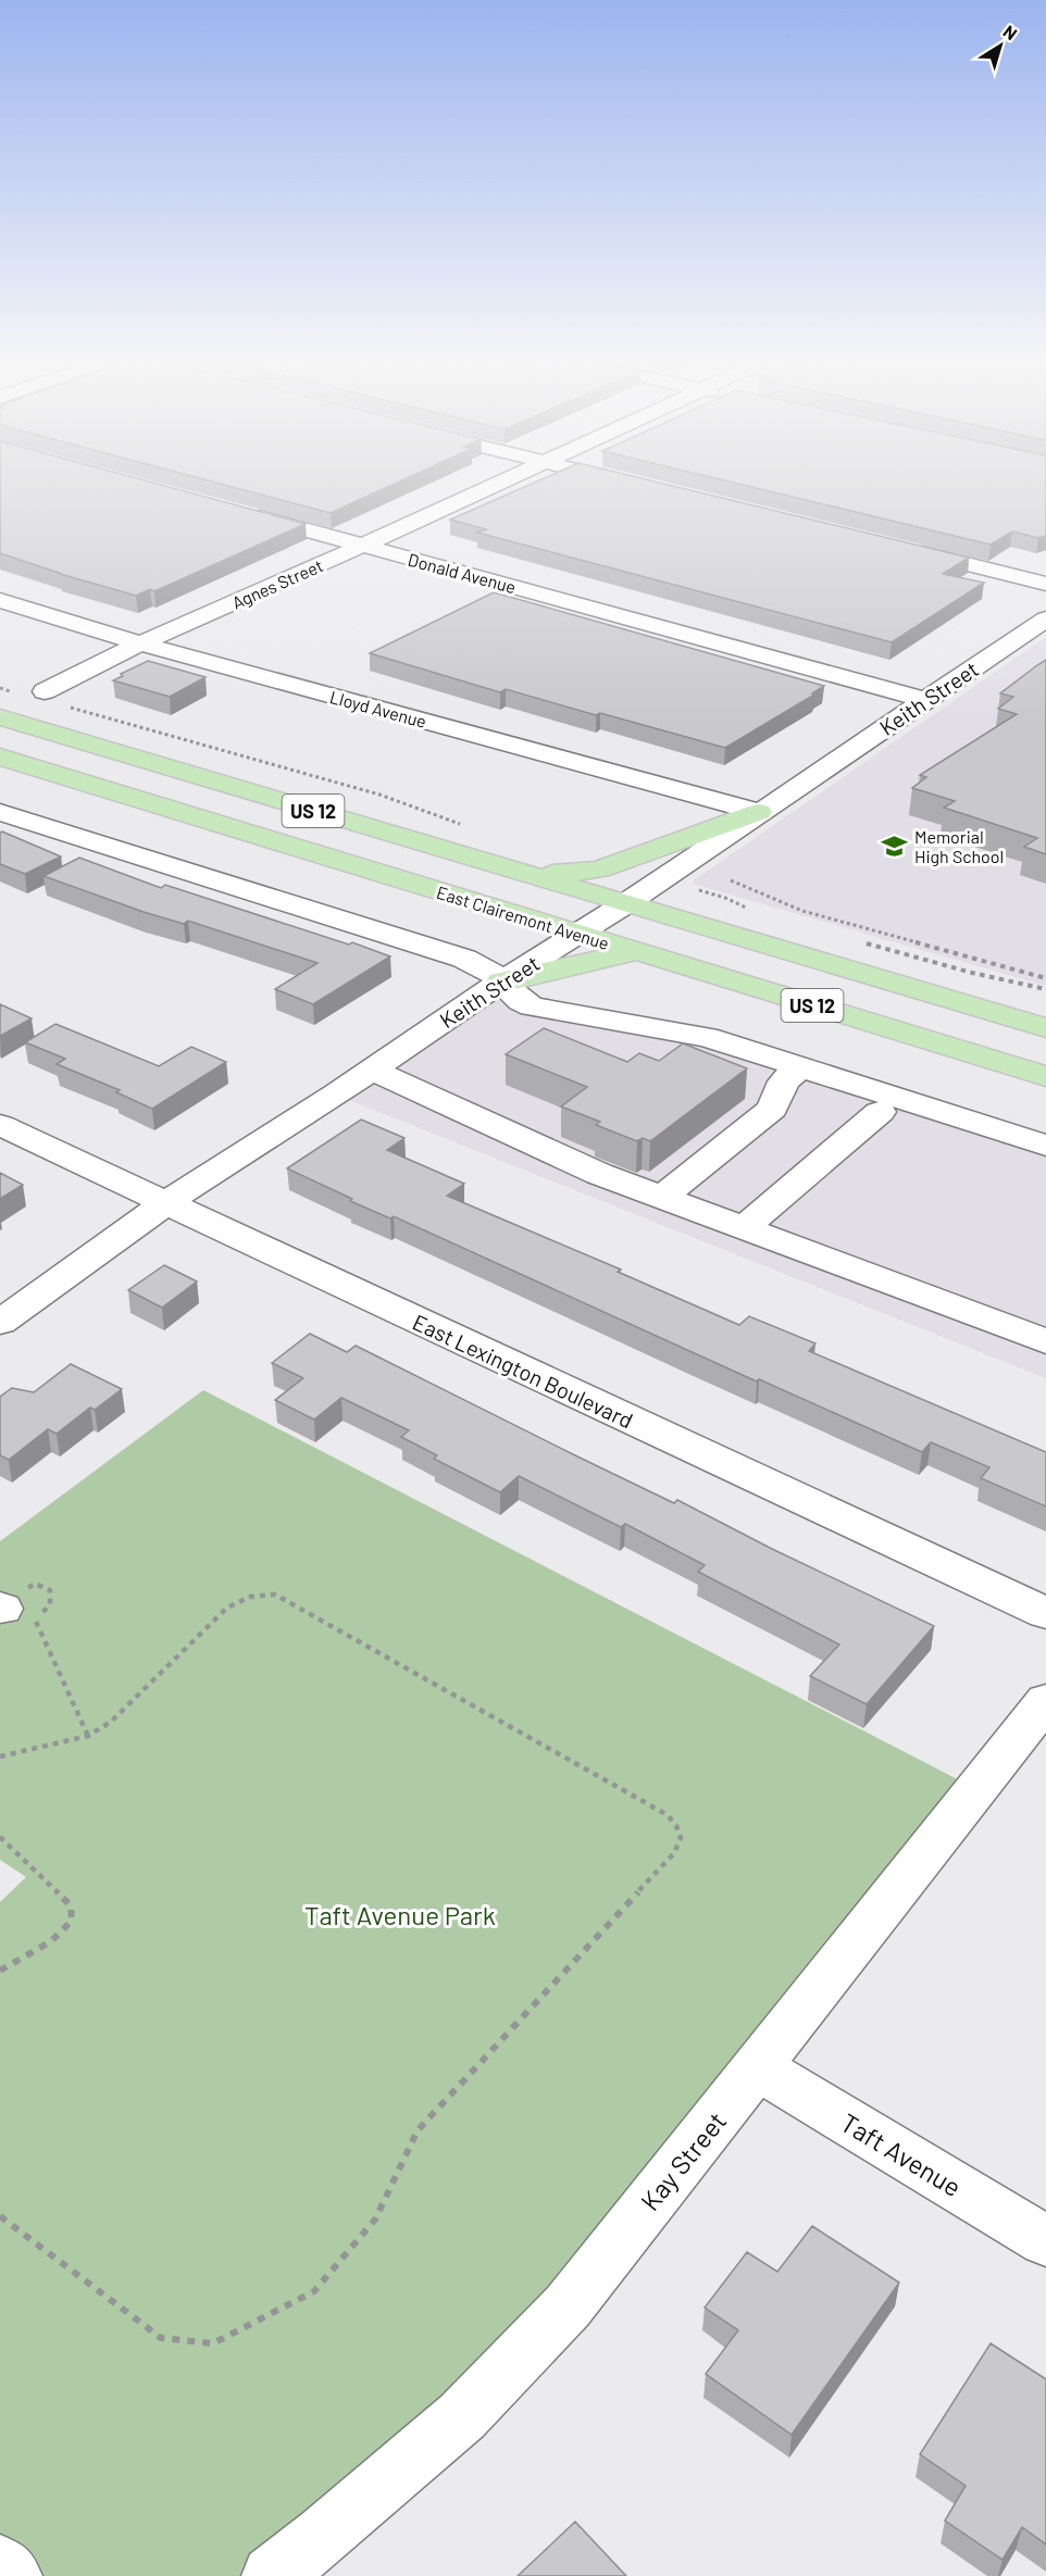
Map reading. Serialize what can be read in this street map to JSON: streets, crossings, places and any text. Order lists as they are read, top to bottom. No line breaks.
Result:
{"streets":{"main road":["US 12","East Clairemont Avenue"],"street":["Donald Avenue","Agnes Street","Keith Street","Lloyd Avenue","East Lexington Boulevard","Taft Avenue","Kay Street"]},"crossings":[["Donald Avenue","Agnes Street"],["Donald Avenue","Keith Street"],["Agnes Street","Lloyd Avenue"],["Keith Street","Lloyd Avenue"],["Keith Street","East Clairemont Avenue"],["Keith Street","East Lexington Boulevard"],["Taft Avenue","Kay Street"]],"parks":["Taft Avenue Park"],"places":{"school or university":["Memorial High School"]},"north":"top right"}
